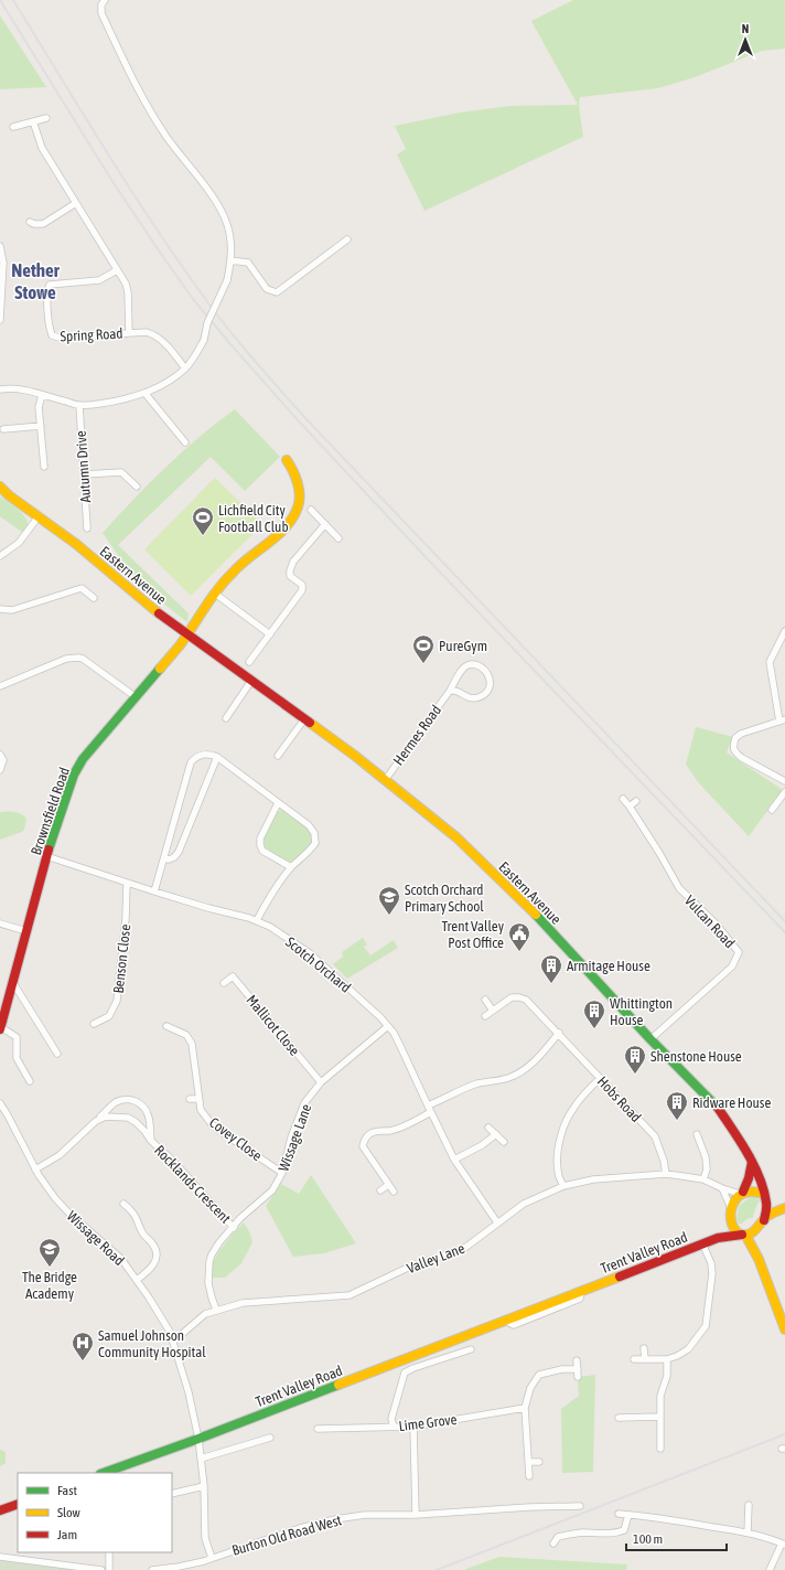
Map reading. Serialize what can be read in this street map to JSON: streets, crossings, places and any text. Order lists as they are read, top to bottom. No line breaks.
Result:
{"streets":{"main road":["Eastern Avenue","Brownsfield Road","Trent Valley Road"],"street":["Spring Road","Autumn Drive","Hermes Road","Vulcan Road","Benson Close","Scotch Orchard","Mallicot Close","Hobs Road","Wissage Lane","Covey Close","Rocklands Crescent","Wissage Road","Valley Lane","Lime Grove","Burton Old Road West"]},"crossings":[["Eastern Avenue","Hermes Road"],["Eastern Avenue","Brownsfield Road"],["Eastern Avenue","Vulcan Road"],["Eastern Avenue","Trent Valley Road"],["Eastern Avenue","Valley Lane"],["Brownsfield Road","Scotch Orchard"],["Benson Close","Scotch Orchard"],["Scotch Orchard","Wissage Lane"],["Scotch Orchard","Valley Lane"],["Mallicot Close","Wissage Lane"],["Hobs Road","Valley Lane"],["Wissage Lane","Covey Close"],["Wissage Lane","Rocklands Crescent"],["Wissage Lane","Valley Lane"],["Rocklands Crescent","Wissage Road"],["Wissage Road","Trent Valley Road"],["Wissage Road","Valley Lane"],["Wissage Road","Burton Old Road West"],["Trent Valley Road","Valley Lane"]],"districts":["Nether Stowe"],"places":{"sports":["Lichfield City Football Club","PureGym"],"school or university":["Scotch Orchard Primary School","The Bridge Academy"],"public building":["Trent Valley Post Office"],"building":["Armitage House","Whittington House","Shenstone House","Ridware House"],"hospital":["Samuel Johnson Community Hospital"]},"legend":["Fast","Slow","Jam"],"scale_bar":"100 m","north":"top"}
